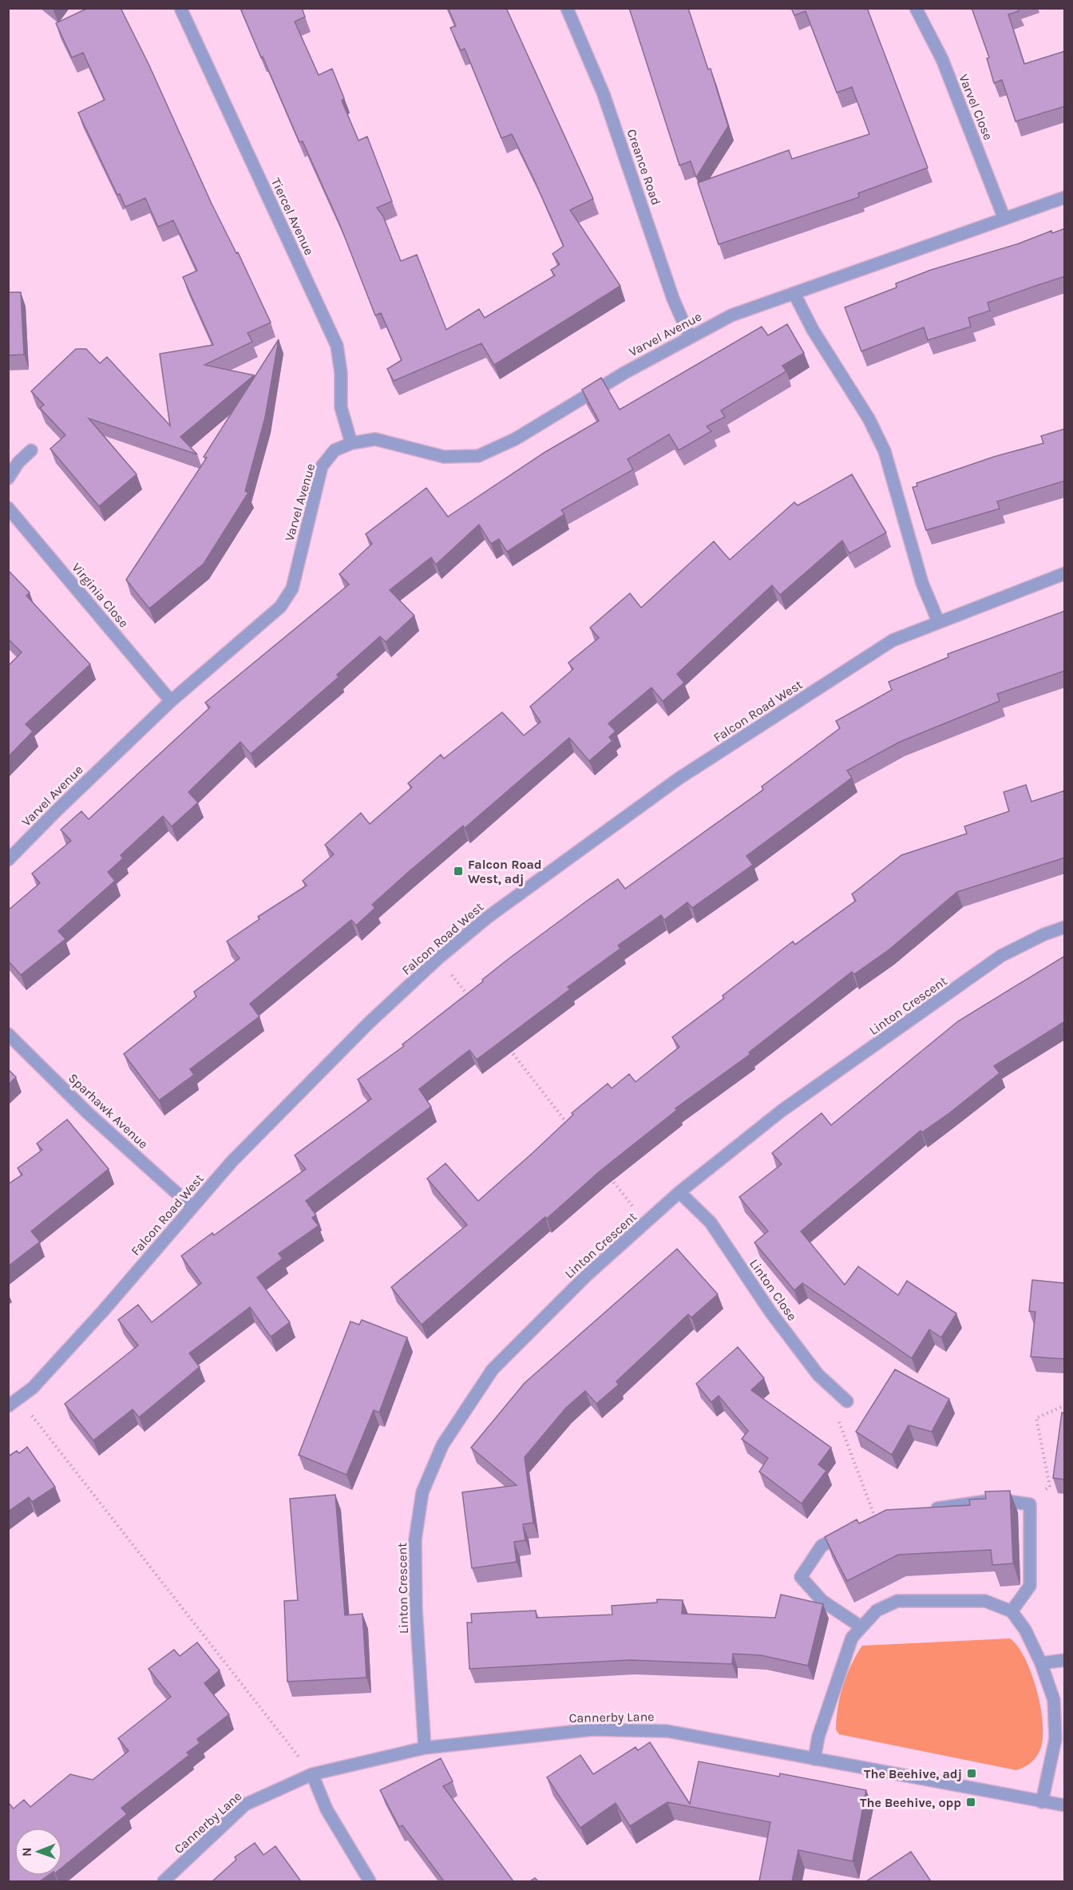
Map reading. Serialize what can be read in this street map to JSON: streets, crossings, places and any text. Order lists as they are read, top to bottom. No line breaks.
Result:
{"streets":{"street":["Varvel Close","Creance Road","Tiercel Avenue","Varvel Avenue","Virginia Close","Falcon Road West","Linton Crescent","Sparhawk Avenue","Linton Close","Cannerby Lane"]},"crossings":[["Varvel Close","Varvel Avenue"],["Creance Road","Varvel Avenue"],["Tiercel Avenue","Varvel Avenue"],["Varvel Avenue","Virginia Close"],["Falcon Road West","Sparhawk Avenue"],["Linton Crescent","Linton Close"],["Linton Crescent","Cannerby Lane"]],"places":{"transit":["Falcon Road West, adj","The Beehive, adj","The Beehive, opp"]},"north":"left"}
